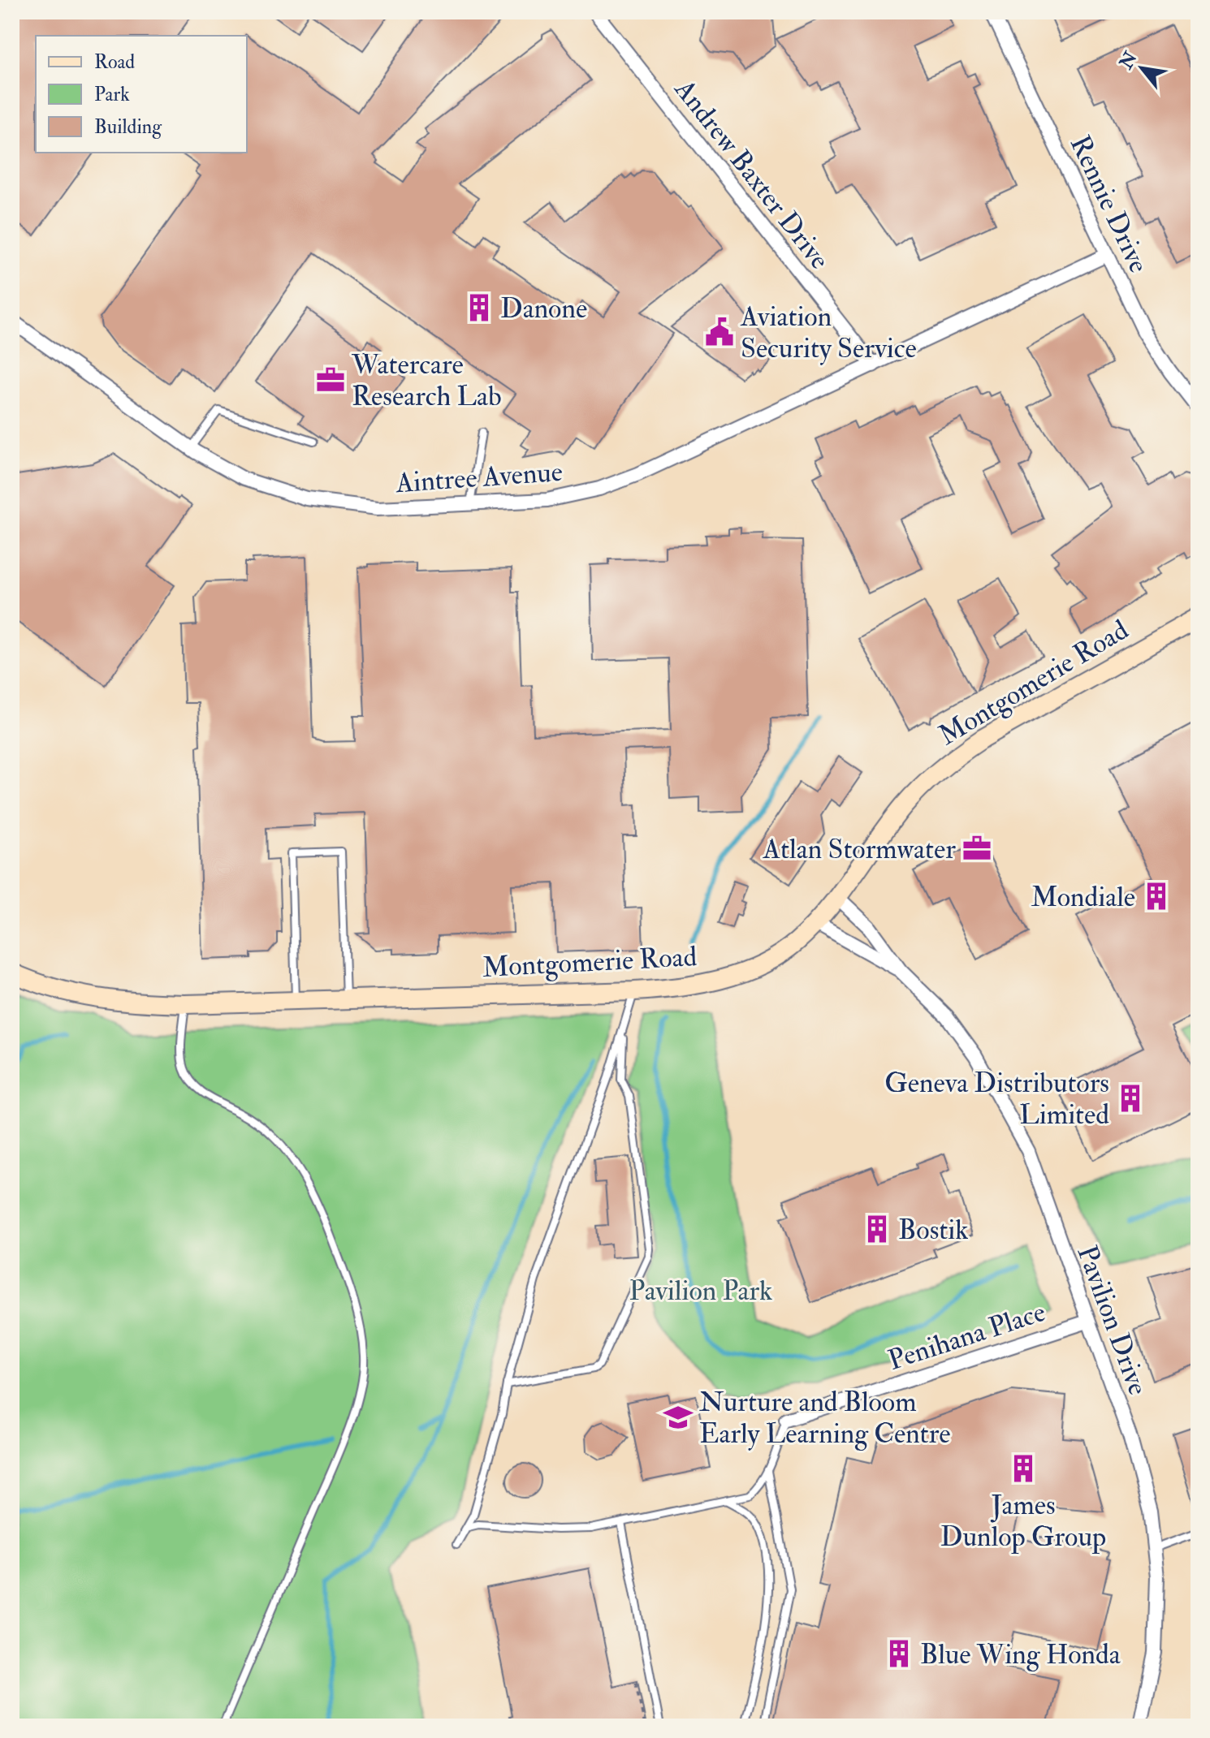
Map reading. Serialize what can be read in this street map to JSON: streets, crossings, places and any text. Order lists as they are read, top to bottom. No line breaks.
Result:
{"streets":{"street":["Andrew Baxter Drive","Rennie Drive","Aintree Avenue","Montgomerie Road","Pavilion Drive","Penihana Place"]},"crossings":[["Andrew Baxter Drive","Aintree Avenue"],["Rennie Drive","Aintree Avenue"],["Montgomerie Road","Pavilion Drive"],["Pavilion Drive","Penihana Place"]],"parks":["Pavilion Park"],"places":{"building":["Danone","Mondiale","Geneva Distributors Limited","Bostik","James Dunlop Group","Blue Wing Honda"],"public building":["Aviation Security Service"],"office":["Watercare Research Lab","Atlan Stormwater"],"school or university":["Nurture and Bloom Early Learning Centre"]},"legend":["Road","Park","Building"],"north":"top left"}
